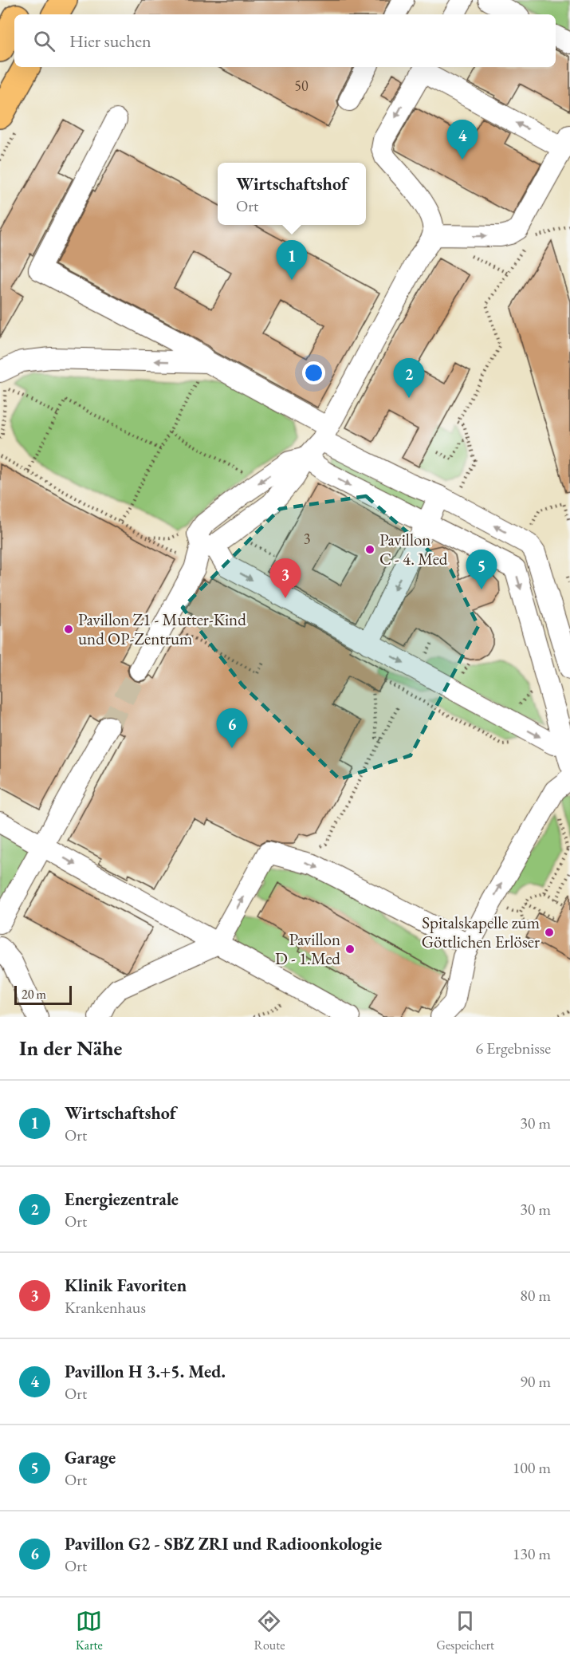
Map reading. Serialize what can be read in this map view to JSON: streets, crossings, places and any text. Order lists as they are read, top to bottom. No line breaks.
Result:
{"places":["Pavillon C - 4. Med","Pavillon Z1 - Mutter-Kind und OP-Zentrum","Spitalskapelle zum Göttlichen Erlöser","Pavillon D - 1.Med"],"house_numbers":["50","3"],"scale_bar":"20 m","page":{"search":"Hier suchen","pins":["4","1","2","5","3","6"],"popup":["Wirtschaftshof","Ort"],"scale":"20 m","heading":["In der Nähe","6 Ergebnisse"],"list":[{"mark":"1","name":"Wirtschaftshof","note":"Ort","value":"30 m"},{"mark":"2","name":"Energiezentrale","note":"Ort","value":"30 m"},{"mark":"3","name":"Klinik Favoriten","note":"Krankenhaus","value":"80 m"},{"mark":"4","name":"Pavillon H 3.+5. Med.","note":"Ort","value":"90 m"},{"mark":"5","name":"Garage","note":"Ort","value":"100 m"},{"mark":"6","name":"Pavillon G2 - SBZ ZRI und Radioonkologie","note":"Ort","value":"130 m"}],"nav":["Karte","Route","Gespeichert"]}}
